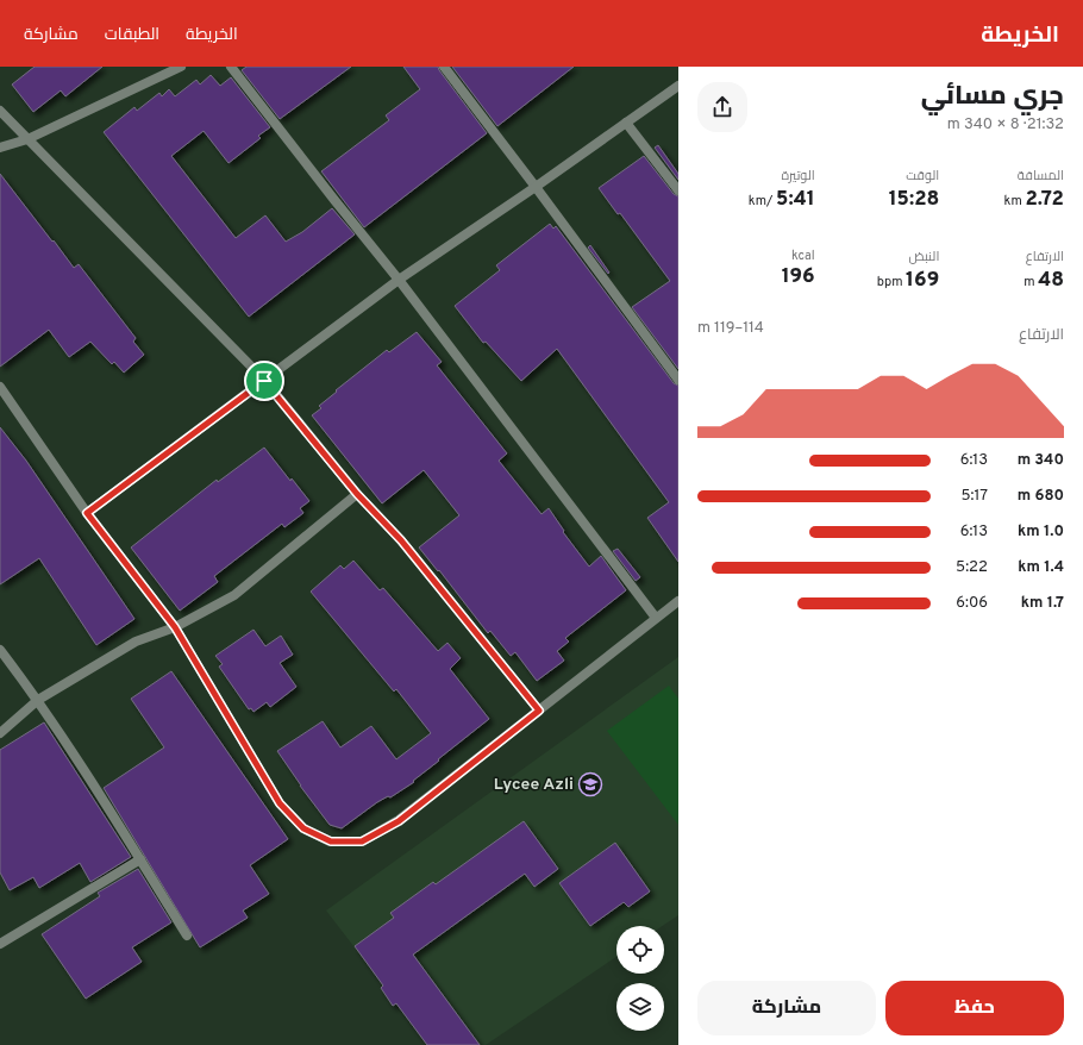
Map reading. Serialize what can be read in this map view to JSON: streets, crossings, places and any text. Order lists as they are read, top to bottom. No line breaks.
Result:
{"places":{"school or university":["Lycee Azli"]},"page":{"header":"الخريطة","nav":["الخريطة","الطبقات","مشاركة"],"heading":["جري مسائي","21:32 · 8 × 340 m"],"stats":[["المسافة","2.72 km"],["الوقت","15:28"],["الوتيرة","5:41 /km"],["الارتفاع","48 m"],["النبض","169 bpm"],["kcal","196"]],"chart":["الارتفاع","114–119 m"],"list":[{"name":"340 m","note":"6:13"},{"name":"680 m","note":"5:17"},{"name":"1.0 km","note":"6:13"},{"name":"1.4 km","note":"5:22"},{"name":"1.7 km","note":"6:06"}],"buttons":["حفظ","مشاركة"]}}
